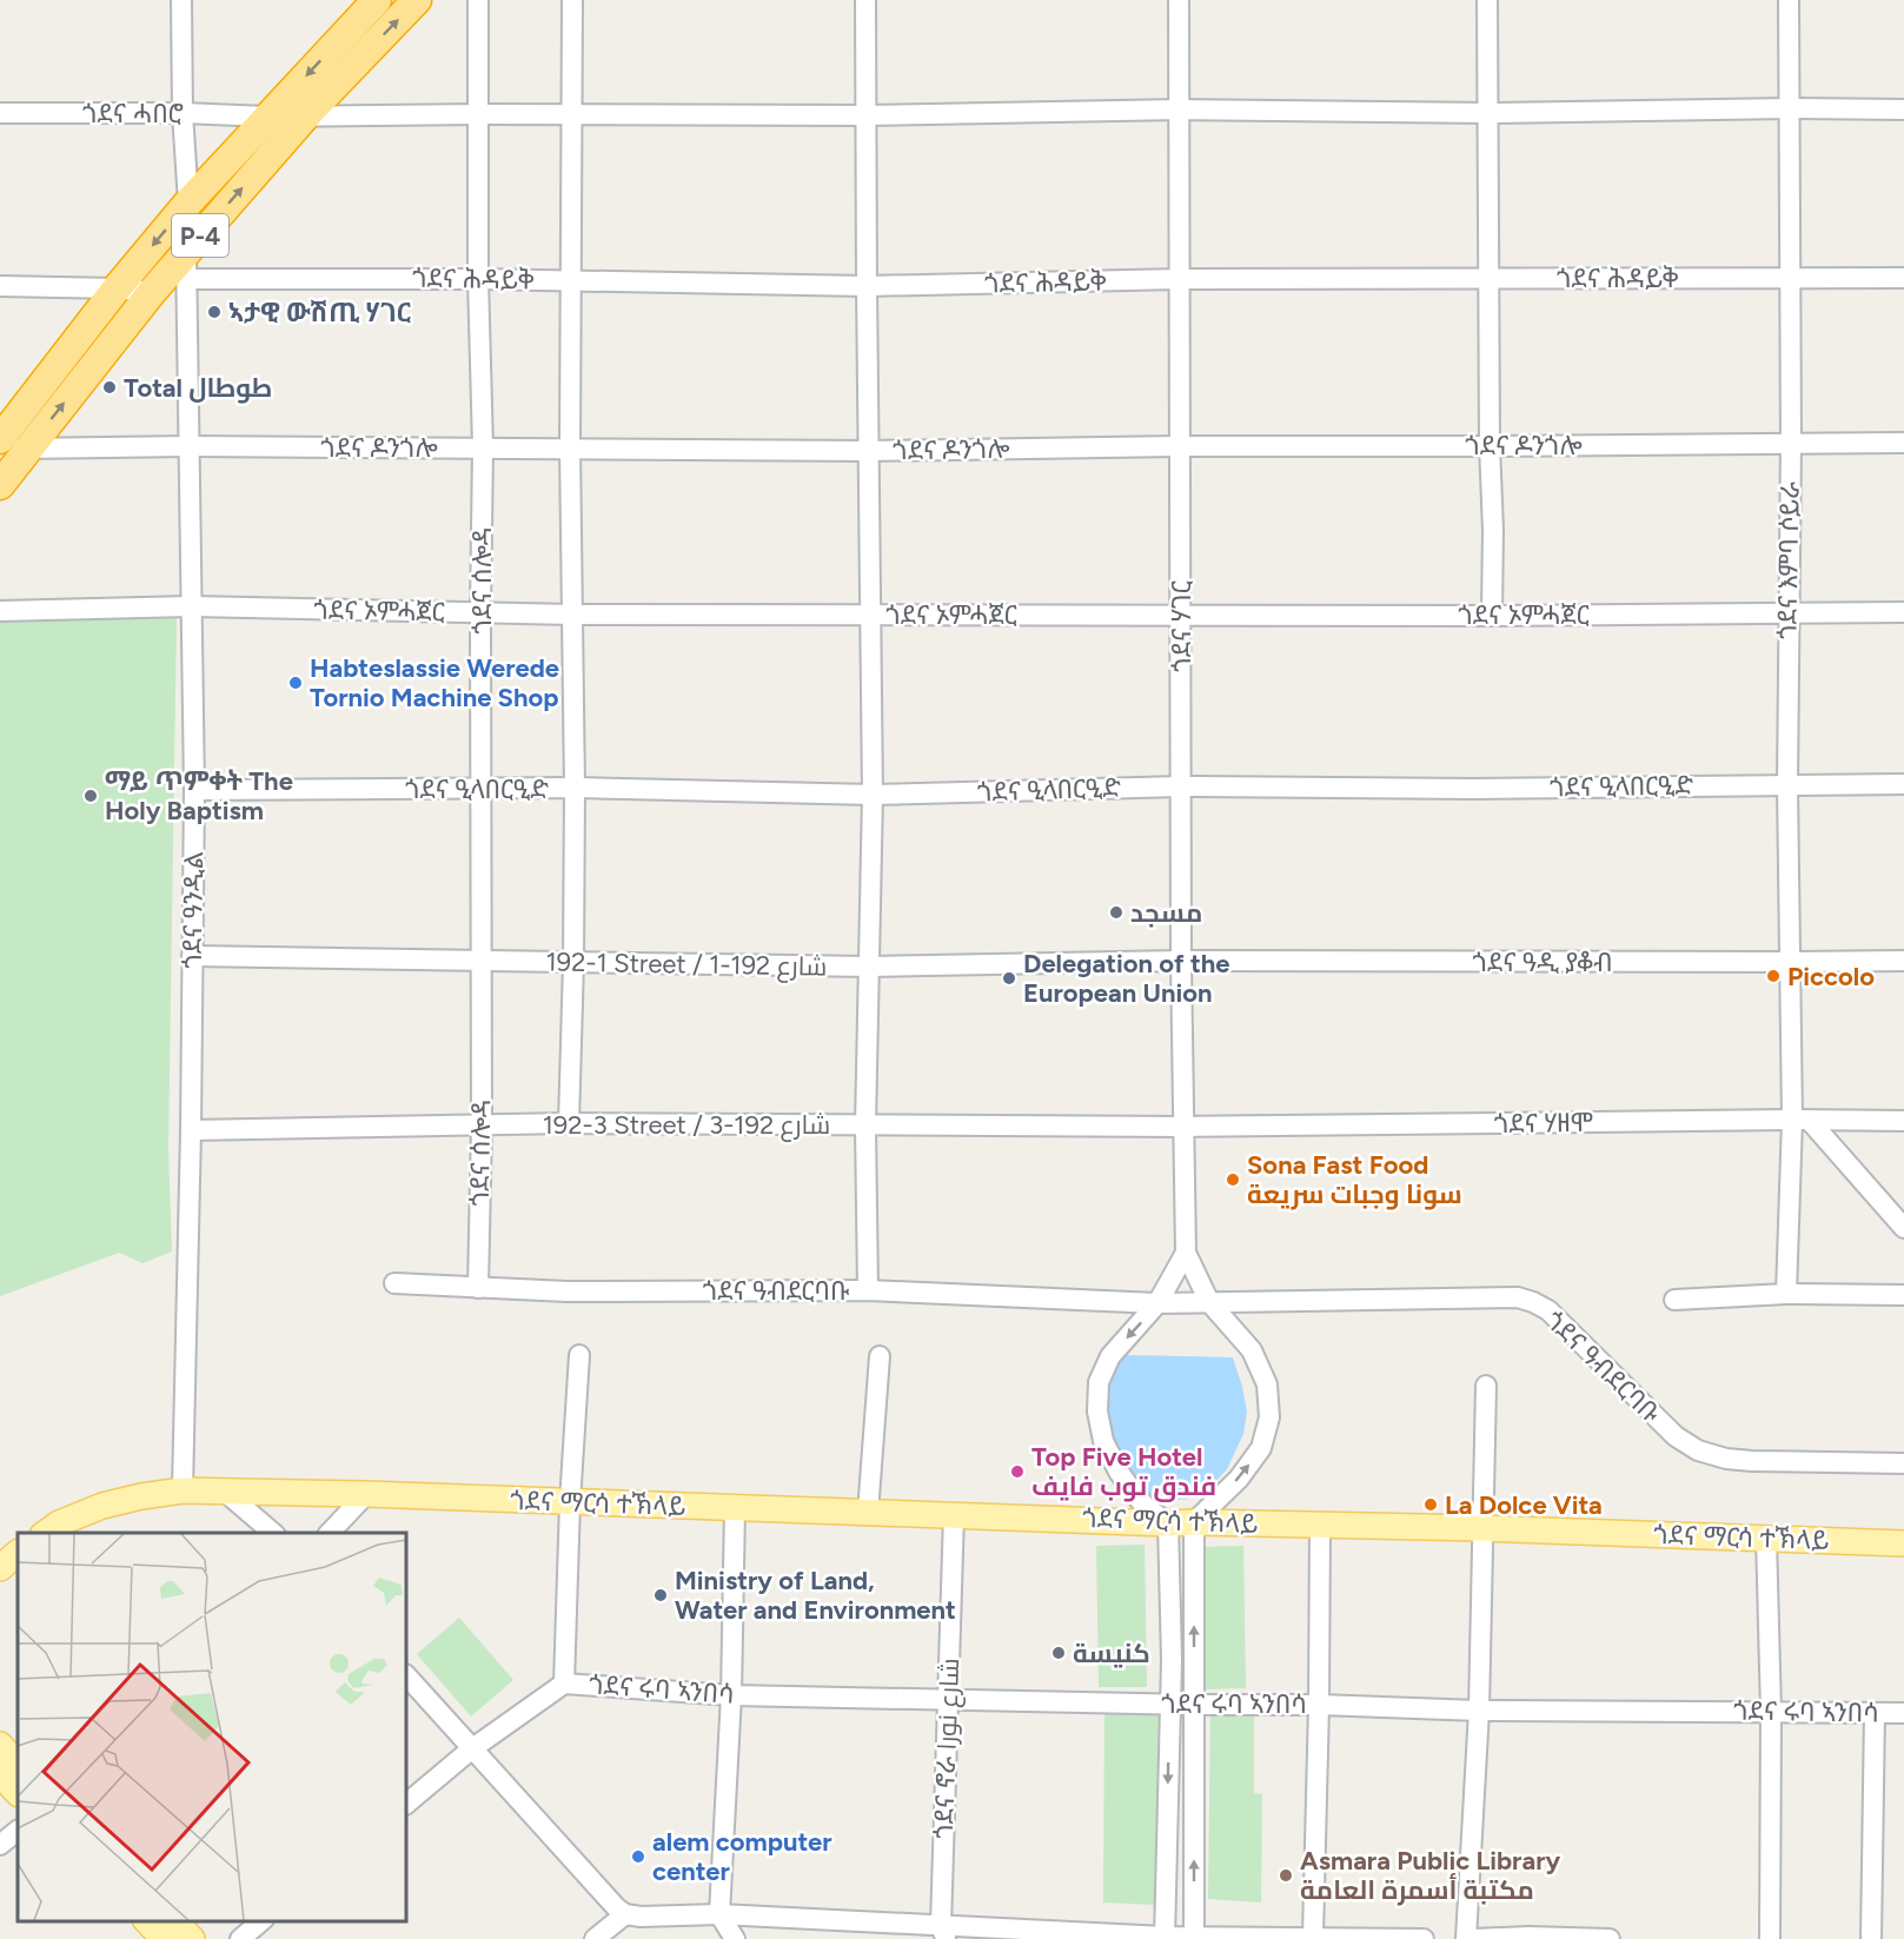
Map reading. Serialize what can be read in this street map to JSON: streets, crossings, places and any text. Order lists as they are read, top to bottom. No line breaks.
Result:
{"streets":{"highway":["P-4"],"main road":["ጎደና ማርሳ ተኽላይ"],"street":["ጎደና ሓበሮ","ጎደና ሕዳይቅ","ጎደና ዶንጎሎ","ጎደና እምባ ሶይራ","ጎደና ሰሎዳ","ጎደና ኦምሓጀር","ጎደና ሃገር","ጎደና ዒላበርዒድ","ጎደና ዓንዲል","ጎደና ዓዲ ያቆብ","192-1 Street / شارع 192-1","ጎደና ሃዘሞ","192-3 Street / شارع 192-3","ጎደና ዓብደርባቡ","ጎደና ሩባ ኣንበሳ","ጎደና ኖራ شارع نورا"]},"crossings":[["ጎደና ሓበሮ","P-4"],["ጎደና ሓበሮ","ጎደና እምባ ሶይራ"],["ጎደና ሓበሮ","ጎደና ሰሎዳ"],["ጎደና ሓበሮ","ጎደና ሃገር"],["ጎደና ሓበሮ","ጎደና ዓንዲል"],["P-4","ጎደና ሕዳይቅ"],["P-4","ጎደና ዶንጎሎ"],["P-4","ጎደና ዓንዲል"],["ጎደና ሕዳይቅ","ጎደና እምባ ሶይራ"],["ጎደና ሕዳይቅ","ጎደና ሰሎዳ"],["ጎደና ሕዳይቅ","ጎደና ሃገር"],["ጎደና ሕዳይቅ","ጎደና ዓንዲል"],["ጎደና ዶንጎሎ","ጎደና እምባ ሶይራ"],["ጎደና ዶንጎሎ","ጎደና ሰሎዳ"],["ጎደና ዶንጎሎ","ጎደና ሃገር"],["ጎደና ዶንጎሎ","ጎደና ዓንዲል"],["ጎደና እምባ ሶይራ","ጎደና ኦምሓጀር"],["ጎደና እምባ ሶይራ","ጎደና ዒላበርዒድ"],["ጎደና እምባ ሶይራ","ጎደና ዓዲ ያቆብ"],["ጎደና እምባ ሶይራ","ጎደና ሃዘሞ"],["ጎደና ሰሎዳ","ጎደና ኦምሓጀር"],["ጎደና ሰሎዳ","ጎደና ዒላበርዒድ"],["ጎደና ሰሎዳ","192-1 Street / شارع 192-1"],["ጎደና ሰሎዳ","192-3 Street / شارع 192-3"],["ጎደና ሰሎዳ","ጎደና ዓብደርባቡ"],["ጎደና ኦምሓጀር","ጎደና ሃገር"],["ጎደና ኦምሓጀር","ጎደና ዓንዲል"],["ጎደና ሃገር","ጎደና ዒላበርዒድ"],["ጎደና ሃገር","ጎደና ዓዲ ያቆብ"],["ጎደና ሃገር","192-1 Street / شارع 192-1"],["ጎደና ሃገር","ጎደና ሃዘሞ"],["ጎደና ሃገር","192-3 Street / شارع 192-3"],["ጎደና ዒላበርዒድ","ጎደና ዓንዲል"],["ጎደና ዓንዲል","192-1 Street / شارع 192-1"],["ጎደና ዓንዲል","192-3 Street / شارع 192-3"],["ጎደና ዓንዲል","ጎደና ማርሳ ተኽላይ"],["ጎደና ዓዲ ያቆብ","192-1 Street / شارع 192-1"],["ጎደና ሃዘሞ","192-3 Street / شارع 192-3"],["ጎደና ዓብደርባቡ","ጎደና ማርሳ ተኽላይ"],["ጎደና ማርሳ ተኽላይ","ጎደና ኖራ شارع نورا"],["ጎደና ሩባ ኣንበሳ","ጎደና ኖራ شارع نورا"]],"places":["ኣታዊ ውሽጢ ሃገር","Total طوطال","Habteslassie Werede Tornio Machine Shop","ማይ ጥምቀት The Holy Baptism","مسجد","Piccolo","Delegation of the European Union","Sona Fast Food سونا وجبات سريعة","Top Five Hotel فندق توب فايف","La Dolce Vita","Ministry of Land, Water and Environment","كنيسة","alem computer center","Asmara Public Library مكتبة أسمرة العامة"]}
